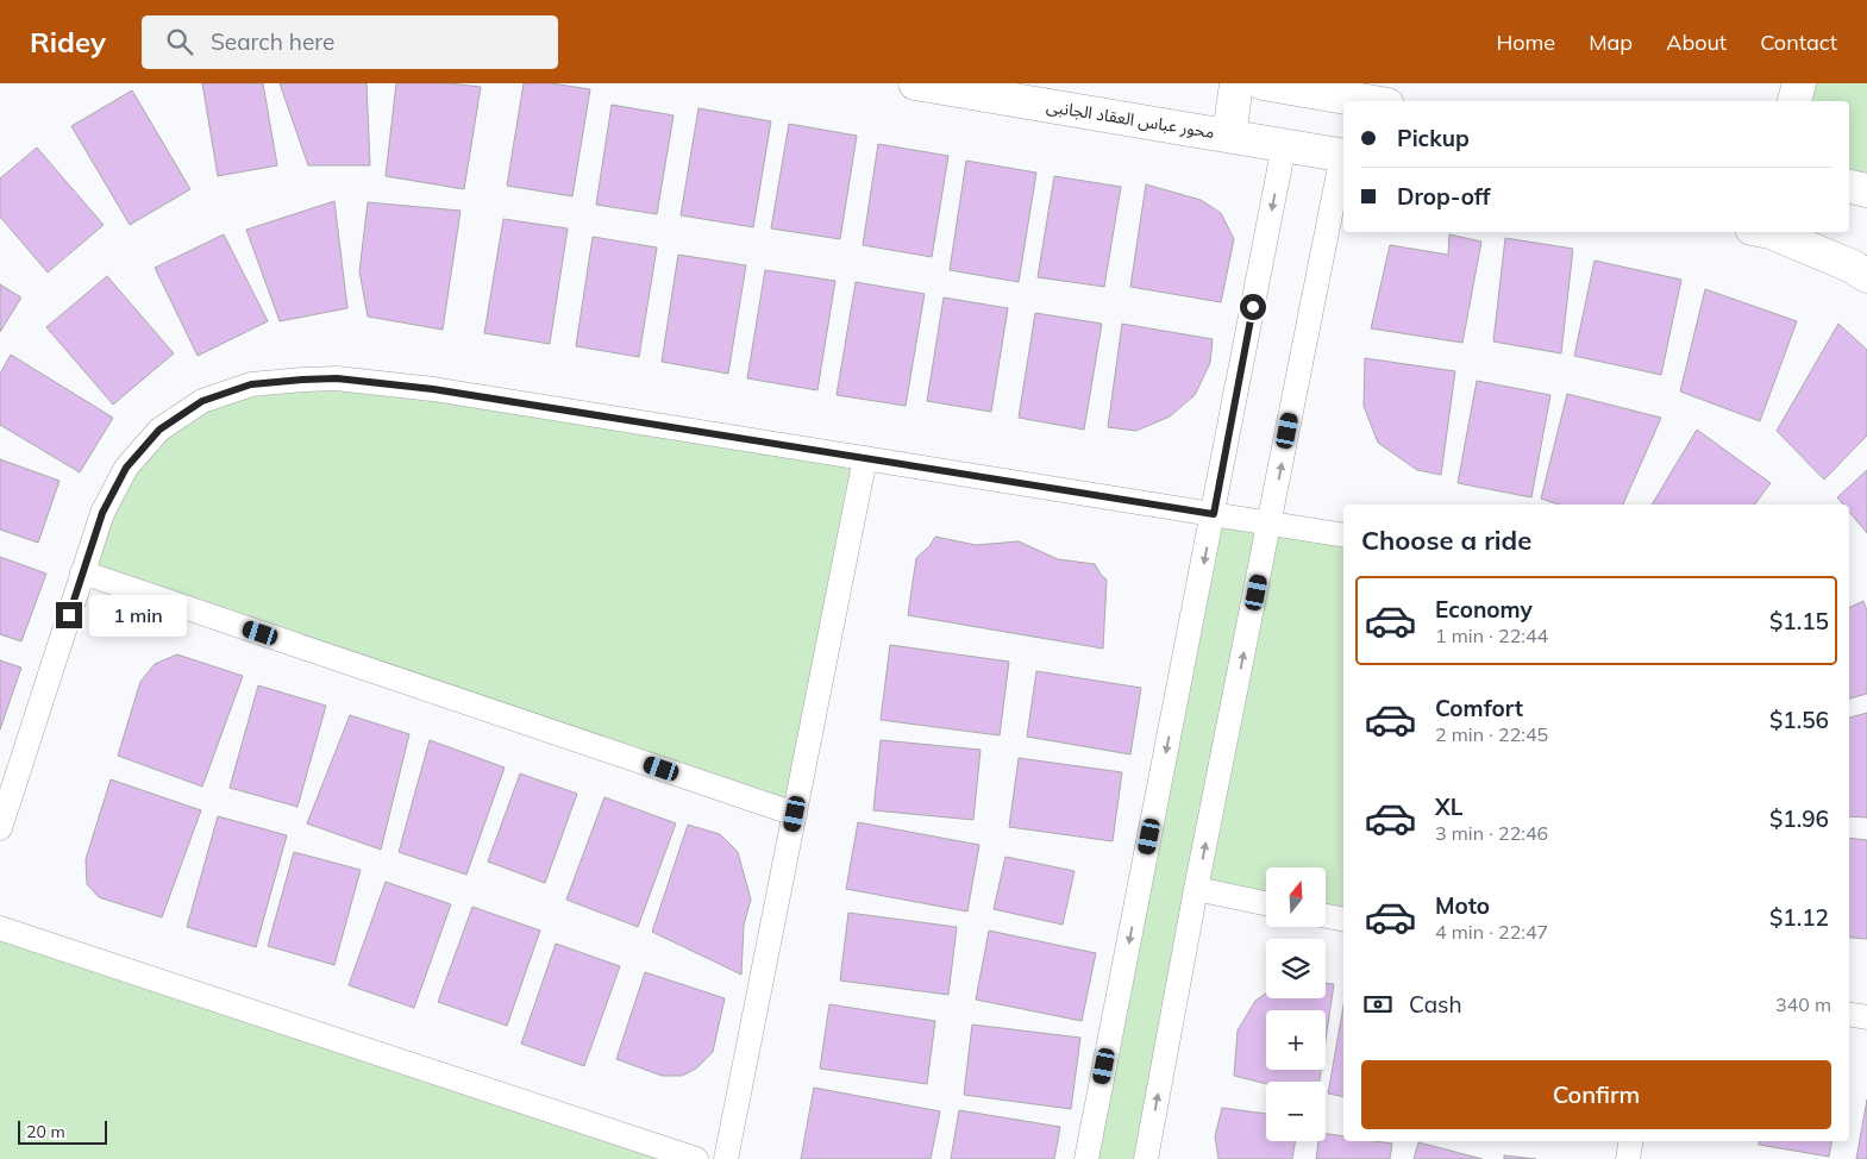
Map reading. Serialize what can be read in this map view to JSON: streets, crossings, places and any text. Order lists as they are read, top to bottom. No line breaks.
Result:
{"streets":{"street":["محور عباس العقاد الجانبى"]},"scale_bar":"20 m","north":"top","page":{"header":"Ridey","search":"Search here","nav":["Home","Map","About","Contact"],"banner":["Pickup","Drop-off"],"heading":"Choose a ride","list":[{"name":"Economy","note":"1 min · 22:44","value":"$1.15"},{"name":"Comfort","note":"2 min · 22:45","value":"$1.56"},{"name":"XL","note":"3 min · 22:46","value":"$1.96"},{"name":"Moto","note":"4 min · 22:47","value":"$1.12"}],"bubble":"1 min","map_buttons":["+","−"],"pay":["Cash","340 m"],"buttons":"Confirm","scale":"20 m"}}
